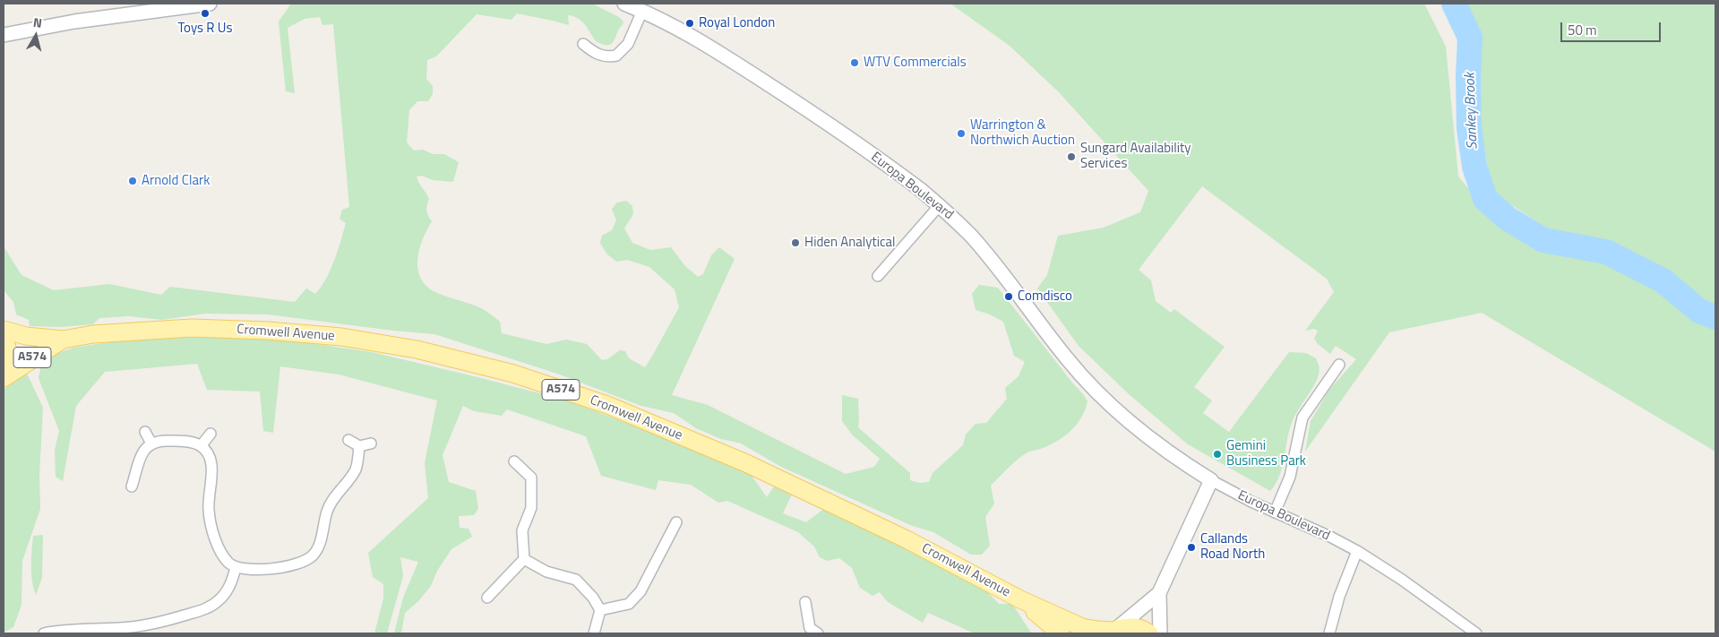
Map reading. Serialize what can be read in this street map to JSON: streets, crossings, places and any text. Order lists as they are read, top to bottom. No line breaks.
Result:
{"streets":{"main road":["Cromwell Avenue","A574"],"street":["Europa Boulevard"]},"crossings":[["Cromwell Avenue","A574"]],"water":["Sankey Brook"],"places":["Toys R Us","Royal London","WTV Commercials","Warrington & Northwich Auction","Sungard Availability Services","Arnold Clark","Hiden Analytical","Comdisco","Gemini Business Park","Callands Road North"],"scale_bar":"50 m","north":"top"}
